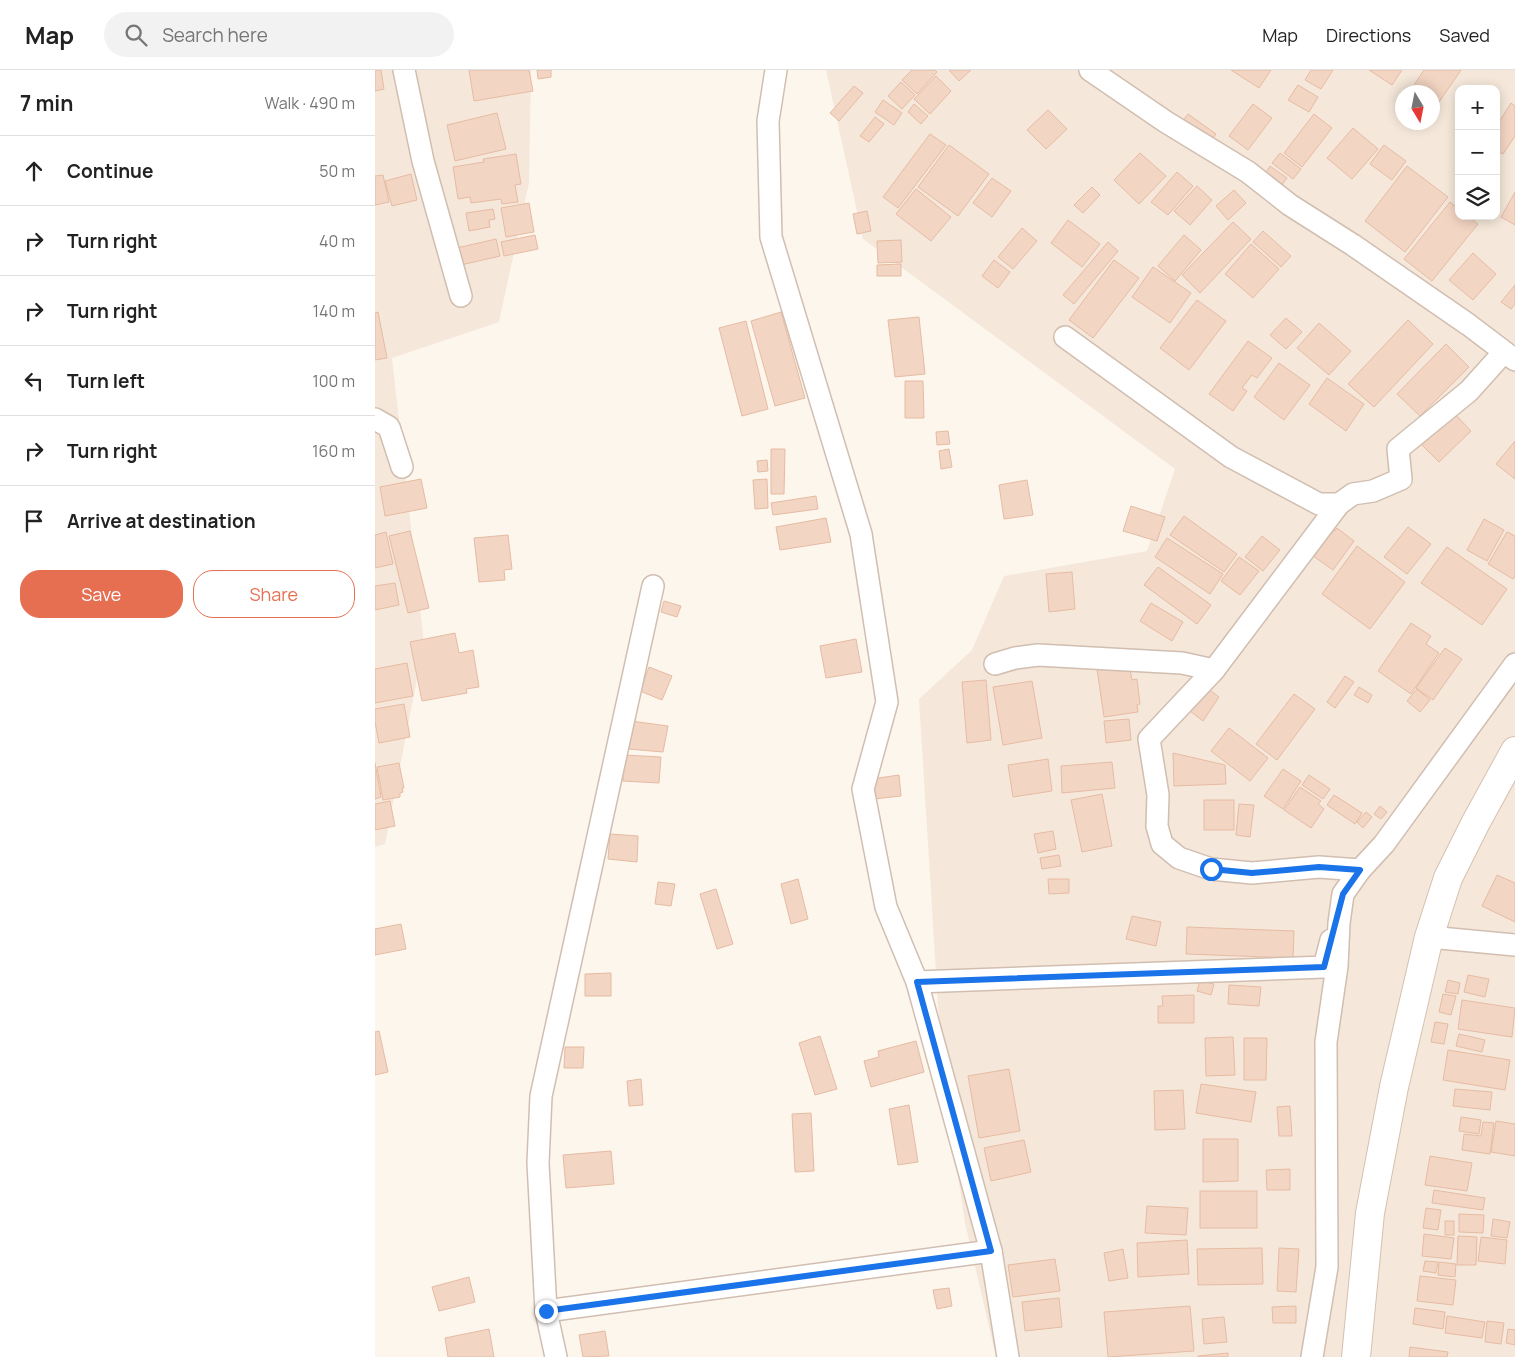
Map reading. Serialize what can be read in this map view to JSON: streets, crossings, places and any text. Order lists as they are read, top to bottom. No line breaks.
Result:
{"north":"bottom","page":{"header":"Map","search":"Search here","nav":["Map","Directions","Saved"],"heading":["7 min","Walk · 490 m"],"map_buttons":["+","−"],"list":[["Continue","50 m"],["Turn right","40 m"],["Turn right","140 m"],["Turn left","100 m"],["Turn right","160 m"],"Arrive at destination"],"buttons":["Save","Share"]}}
